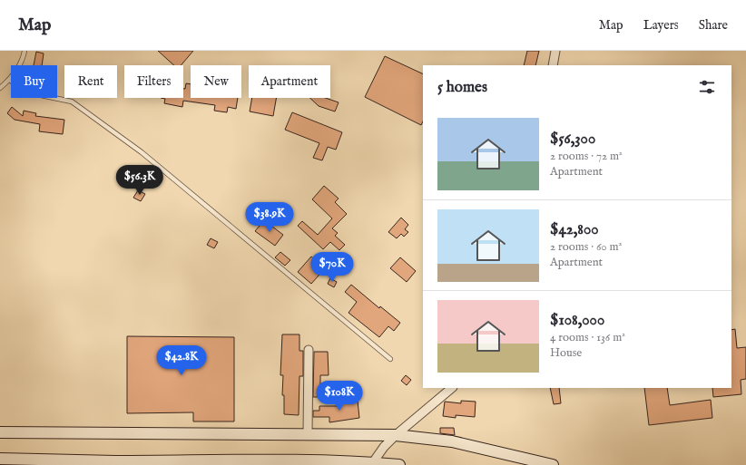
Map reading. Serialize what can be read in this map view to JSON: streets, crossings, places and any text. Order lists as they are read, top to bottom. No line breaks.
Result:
{"page":{"header":"Map","nav":["Map","Layers","Share"],"chip":["Buy","Rent","Filters","New","Apartment"],"heading":"5 homes","list":[{"name":"$56,300","note":"2 rooms · 72 m² · Apartment"},{"name":"$42,800","note":"2 rooms · 60 m² · Apartment"},{"name":"$108,000","note":"4 rooms · 136 m² · House"}],"price":["$56.3K","$38.9K","$70K","$42.8K","$108K"]}}
